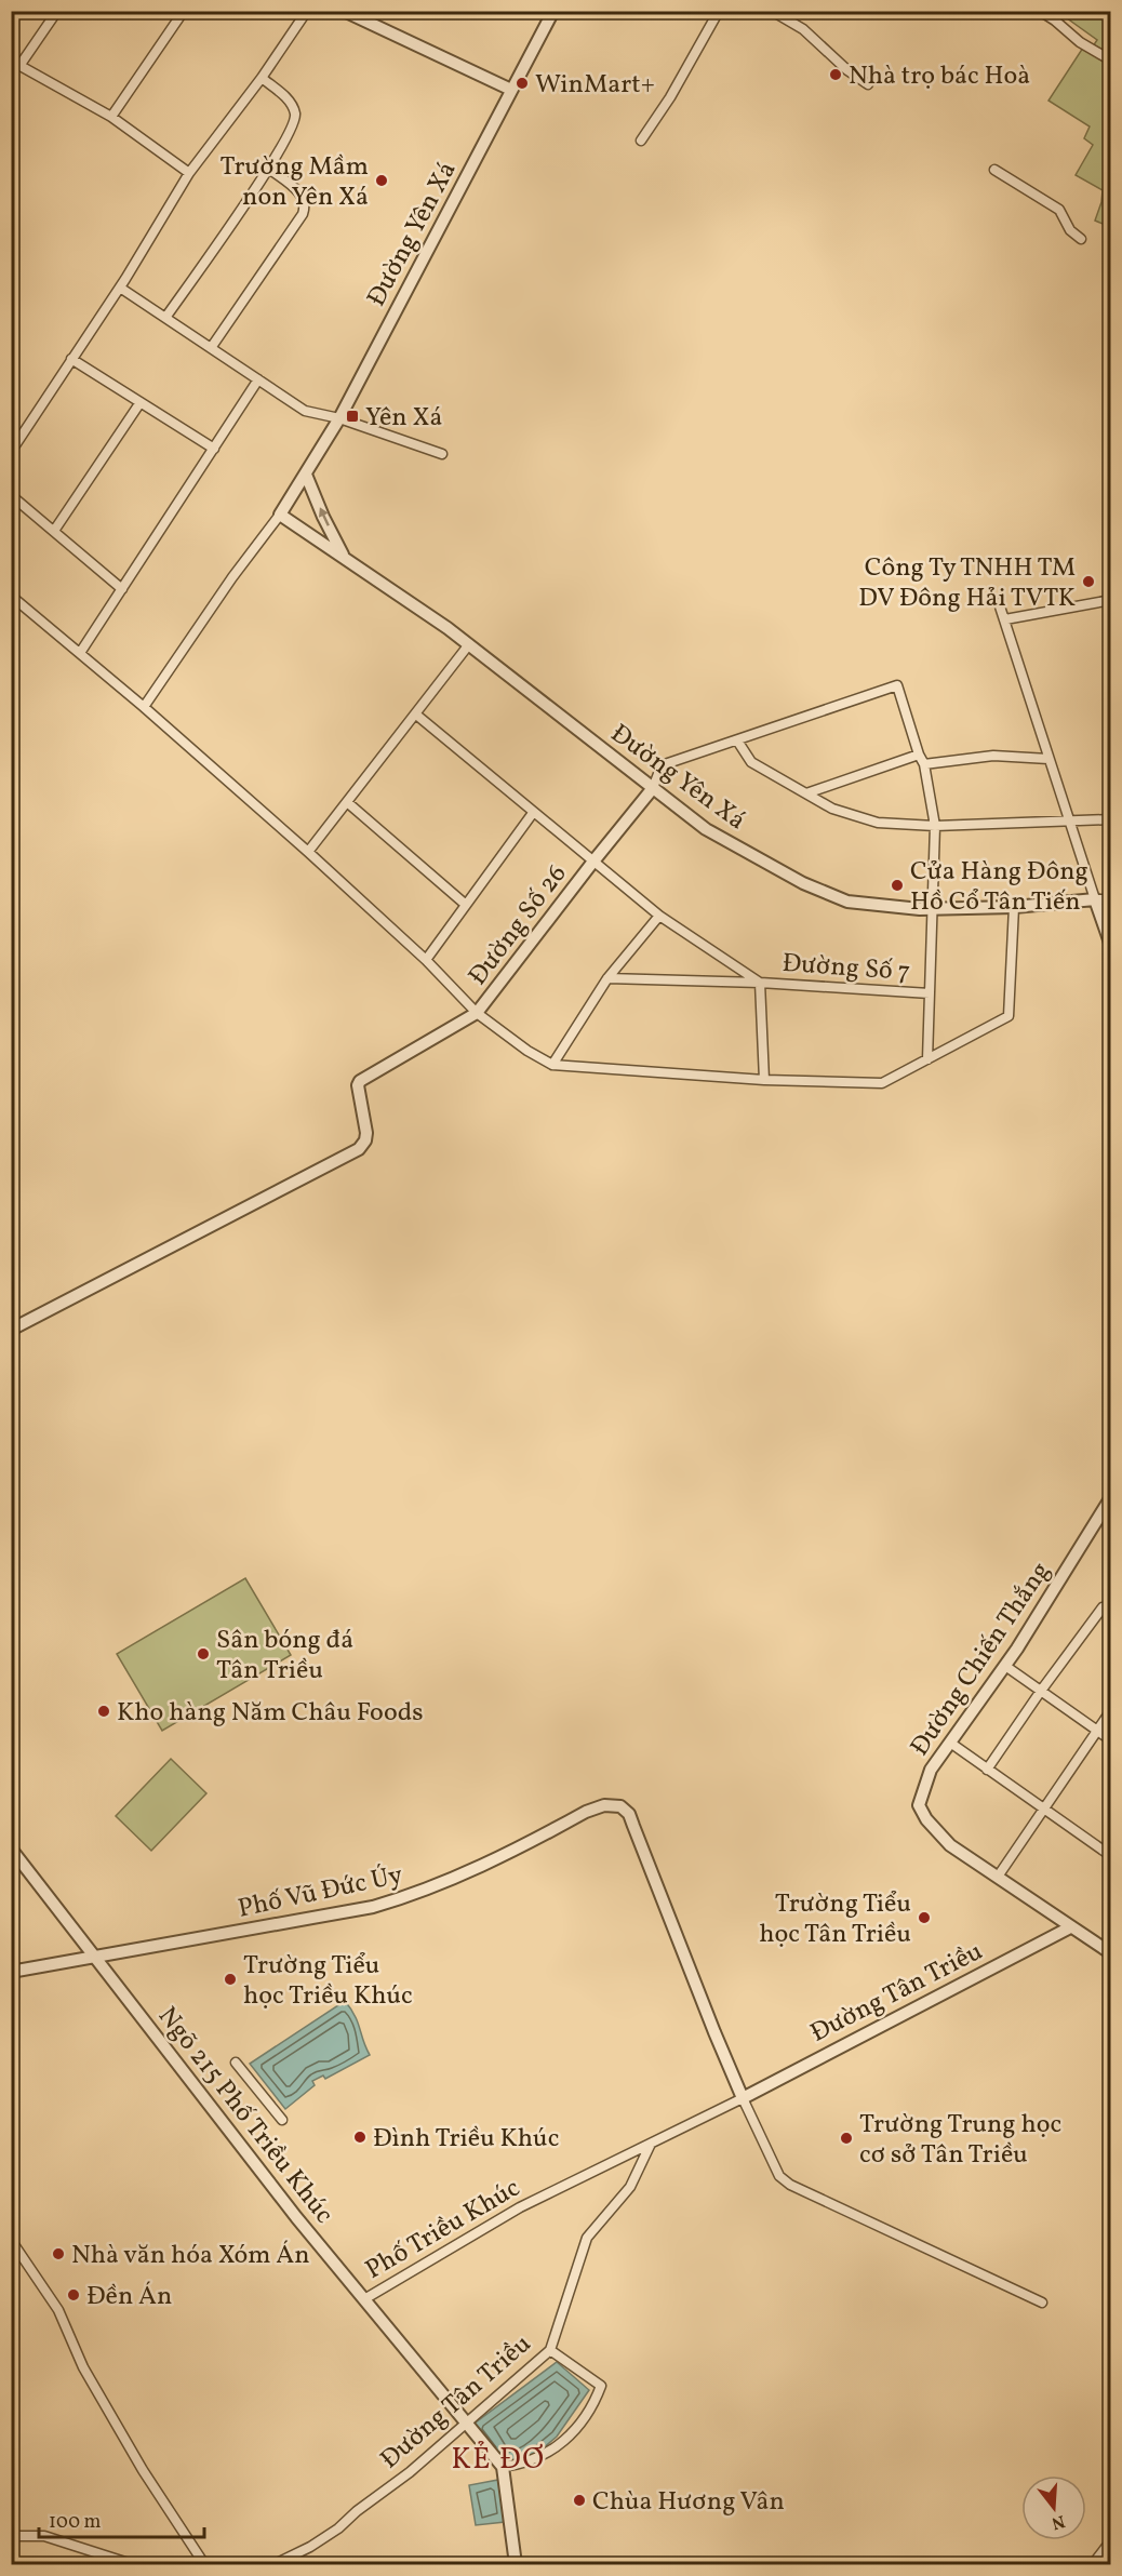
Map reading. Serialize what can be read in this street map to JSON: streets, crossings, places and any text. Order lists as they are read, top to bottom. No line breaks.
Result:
{"streets":{"street":["Đường Yên Xá","Đường Số 26","Đường Số 7","Đường Chiến Thắng","Phố Vũ Đức Úy","Đường Tân Triều","Ngõ 215 Phố Triều Khúc","Phố Triều Khúc"]},"crossings":[["Đường Yên Xá","Đường Số 26"],["Đường Chiến Thắng","Đường Tân Triều"],["Phố Vũ Đức Úy","Đường Tân Triều"],["Phố Vũ Đức Úy","Ngõ 215 Phố Triều Khúc"],["Đường Tân Triều","Phố Triều Khúc"],["Ngõ 215 Phố Triều Khúc","Phố Triều Khúc"]],"districts":["KẺ ĐƠ"],"places":{"other":["Nhà trọ bác Hoà","WinMart+","Trường Mầm non Yên Xá","Công Ty TNHH TM DV Đông Hải TVTK","Cửa Hàng Đông Hồ Cổ Tân Tiến","Sân bóng đá Tân Triều","Kho hàng Năm Châu Foods","Trường Tiểu học Tân Triều","Trường Tiểu học Triều Khúc","Đình Triều Khúc","Trường Trung học cơ sở Tân Triều","Nhà văn hóa Xóm Án","Đền Án","Chùa Hương Vân"],"transit":["Yên Xá"]},"scale_bar":"100 m","north":"bottom"}
